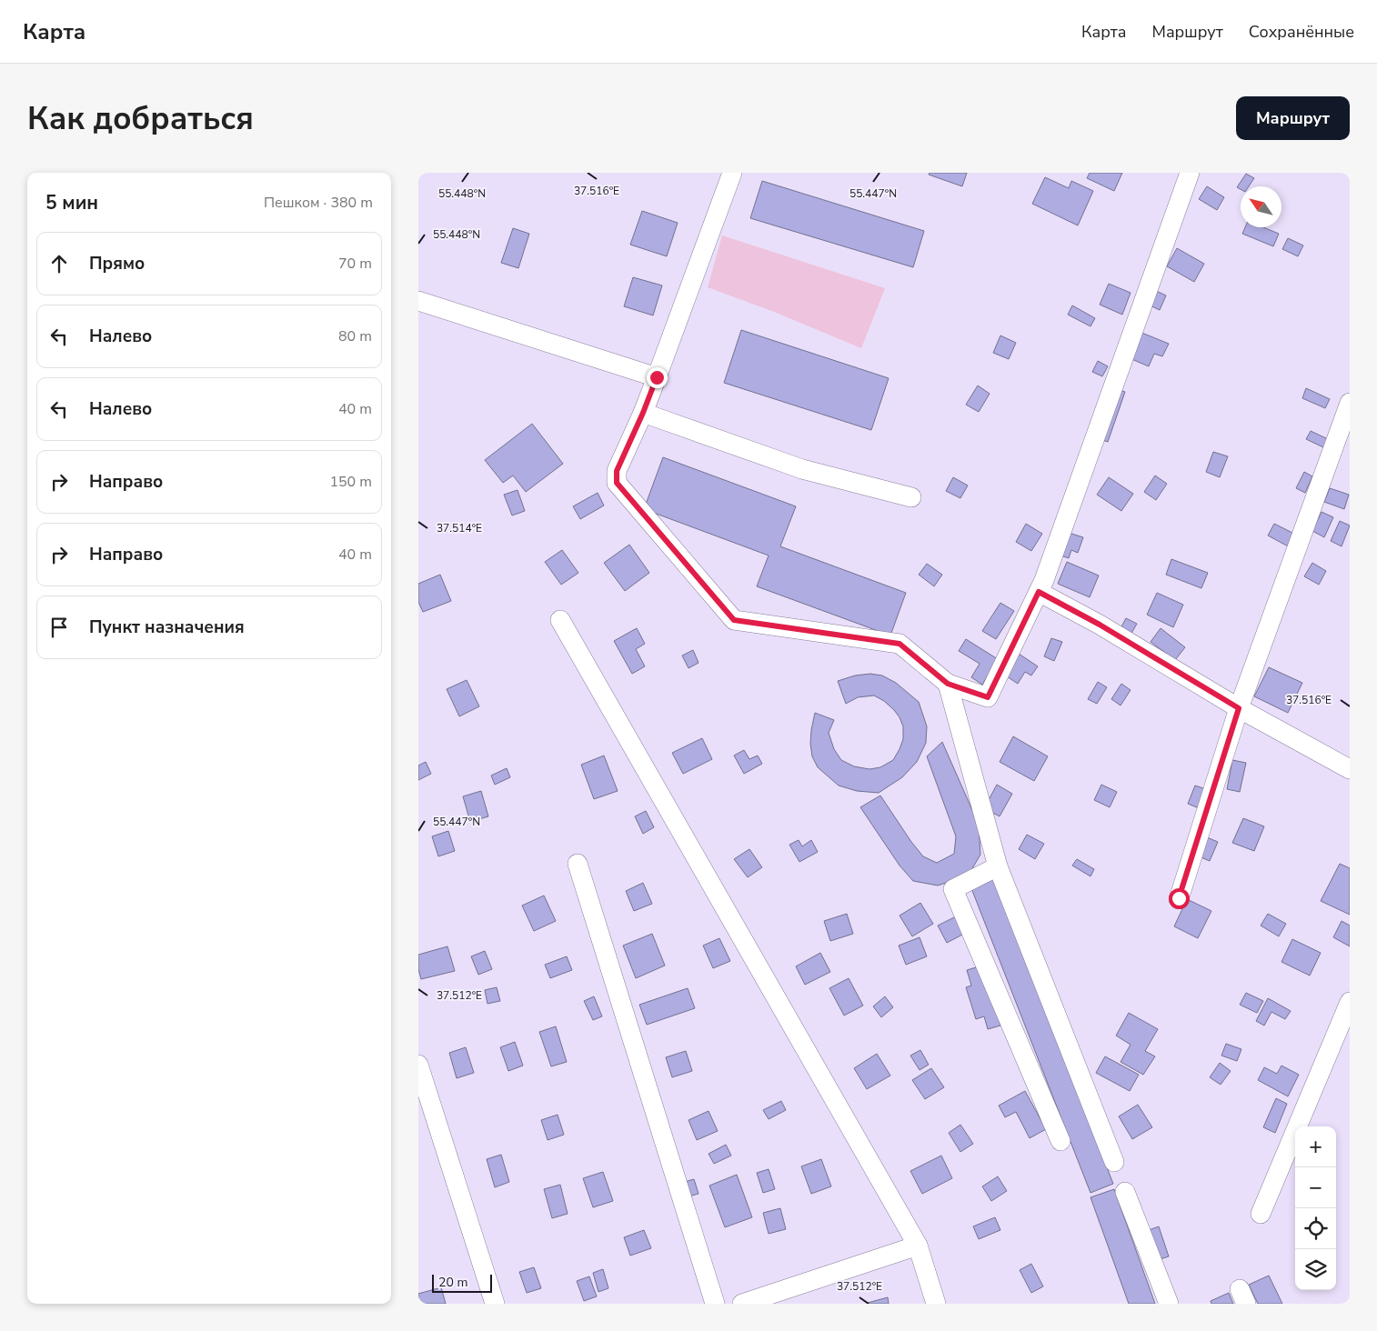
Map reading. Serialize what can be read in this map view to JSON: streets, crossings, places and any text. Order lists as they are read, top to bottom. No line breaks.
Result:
{"scale_bar":"20 m","north":"top left","page":{"header":"Карта","nav":["Карта","Маршрут","Сохранённые"],"buttons":"Маршрут","title":"Как добраться","heading":["5 мин","Пешком · 380 m"],"list":[["Прямо","70 m"],["Налево","80 m"],["Налево","40 m"],["Направо","150 m"],["Направо","40 m"],"Пункт назначения"],"map_buttons":["+","−"],"scale":"20 m"},"coordinates":["37.516°E","55.448°N","55.447°N","37.514°E","37.512°E"]}
